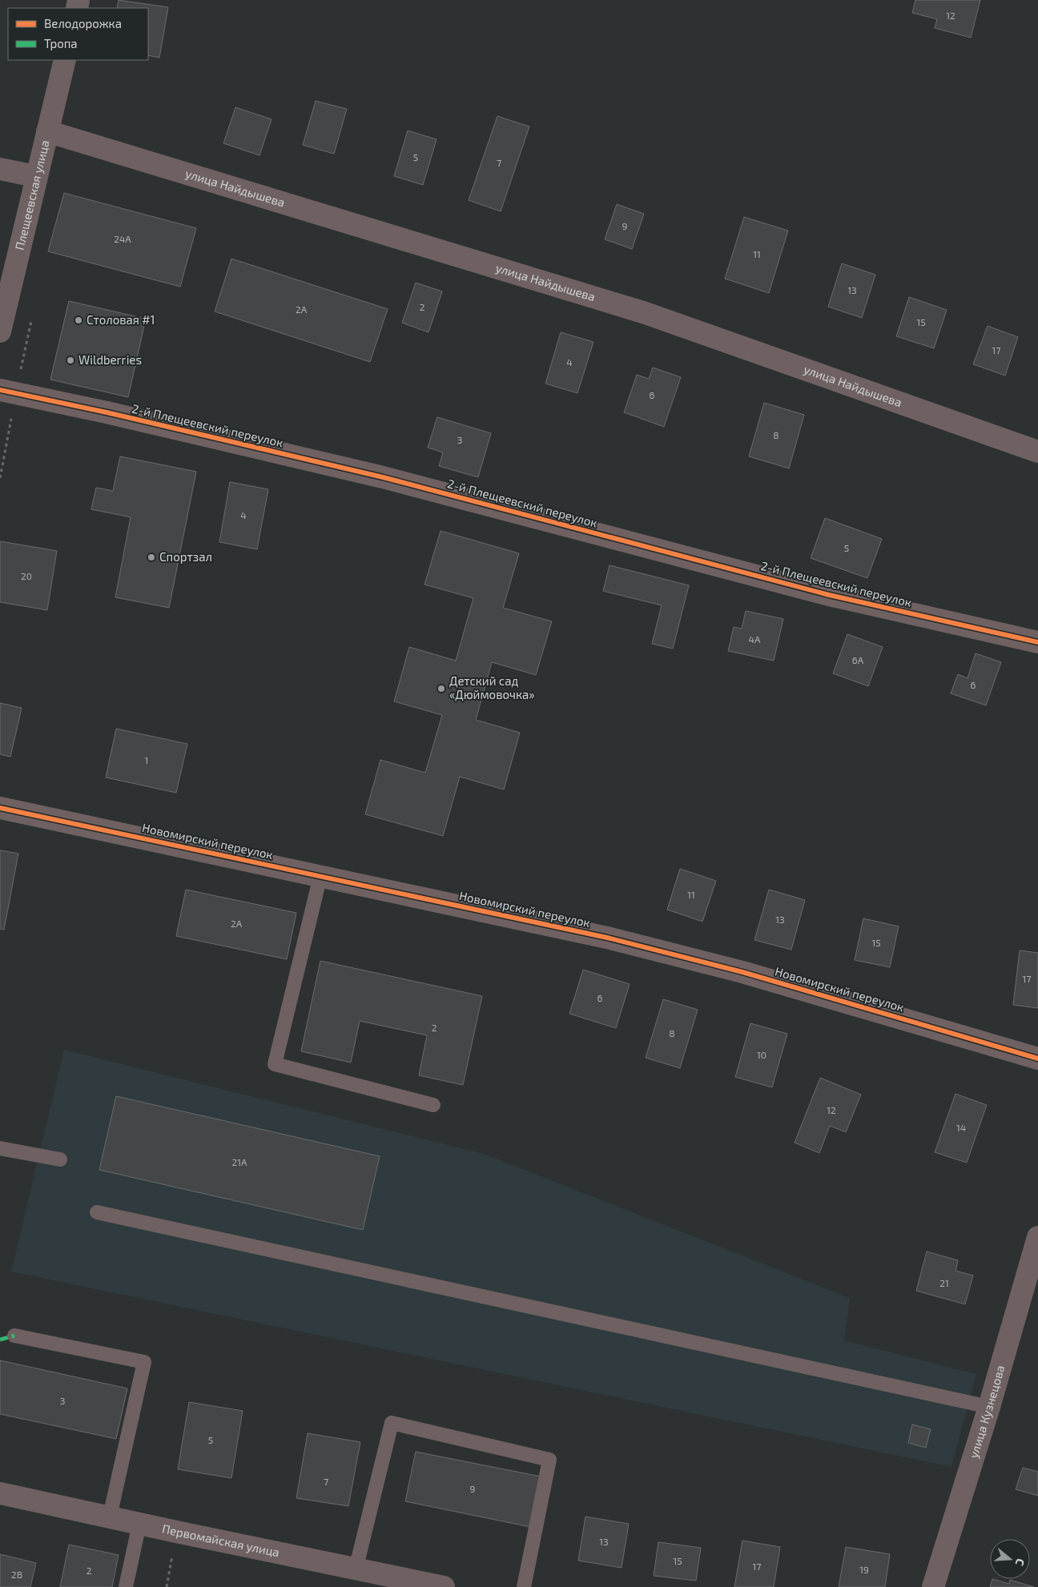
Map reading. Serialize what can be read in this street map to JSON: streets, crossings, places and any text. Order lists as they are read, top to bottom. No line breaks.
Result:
{"streets":{"street":["улица Найдышева","Плещеевская улица","2-й Плещеевский переулок","Новомирский переулок","улица Кузнецова","Первомайская улица"]},"crossings":[["улица Найдышева","Плещеевская улица"]],"places":["Столовая #1","Wildberries","Спортзал","Детский сад «Дюймовочка»"],"house_numbers":["12","5","7","9","24А","11","13","2","2А","15","17","4","6","8","3","4","5","20","4А","6А","6","1","11","13","2А","15","17","6","2","8","10","12","14","21А","21","3","5","7","9","13","15","17","19","2","2В"],"legend":["Велодорожка","Тропа"],"north":"right"}
